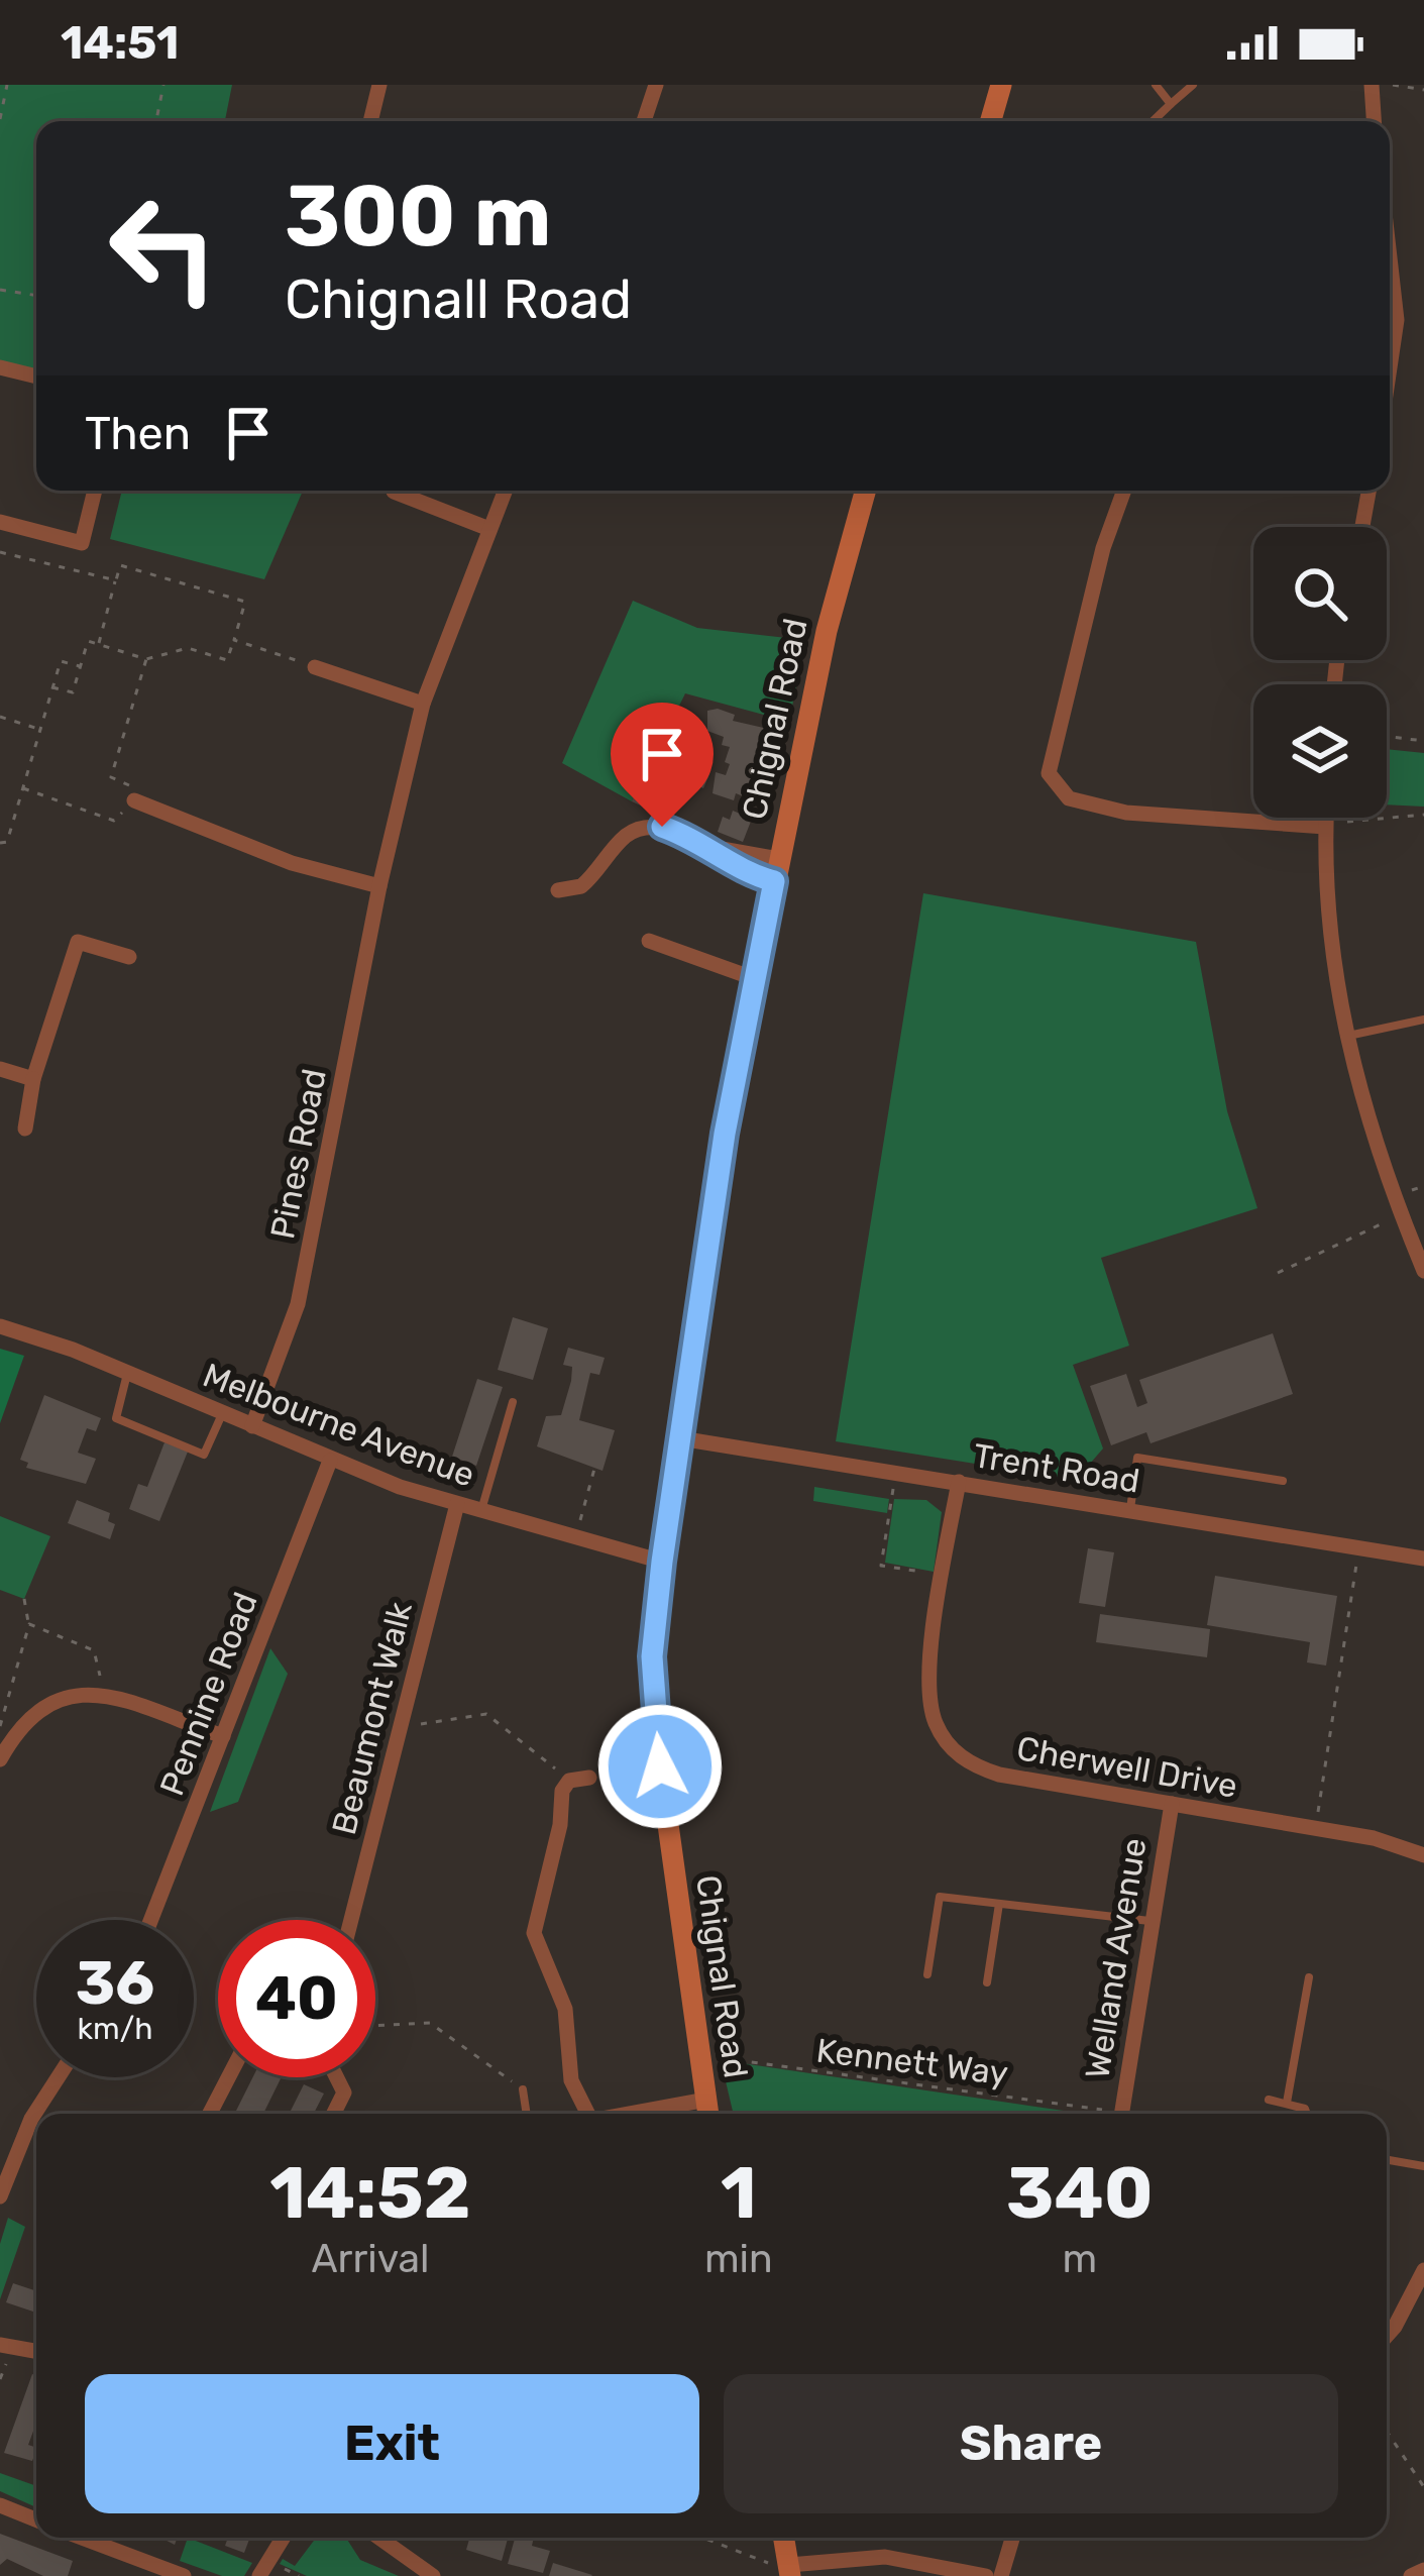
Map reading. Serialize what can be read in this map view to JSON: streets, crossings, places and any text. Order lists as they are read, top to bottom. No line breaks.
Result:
{"streets":{"street":["Chignal Road","Pines Road","Melbourne Avenue","Trent Road","Pennine Road","Beaumont Walk","Cherwell Drive","Welland Avenue"],"path":["Kennett Way"]},"crossings":[["Chignal Road","Melbourne Avenue"],["Chignal Road","Trent Road"],["Chignal Road","Kennett Way"],["Pines Road","Melbourne Avenue"],["Melbourne Avenue","Pennine Road"],["Melbourne Avenue","Beaumont Walk"],["Trent Road","Cherwell Drive"],["Cherwell Drive","Welland Avenue"]],"page":{"status":"14:51","turn":["300 m","Chignall Road"],"then":"Then","speed":"36 km/h","limit":"40","eta":["14:52","Arrival","1","min","340","m"],"buttons":["Exit","Share"]}}
